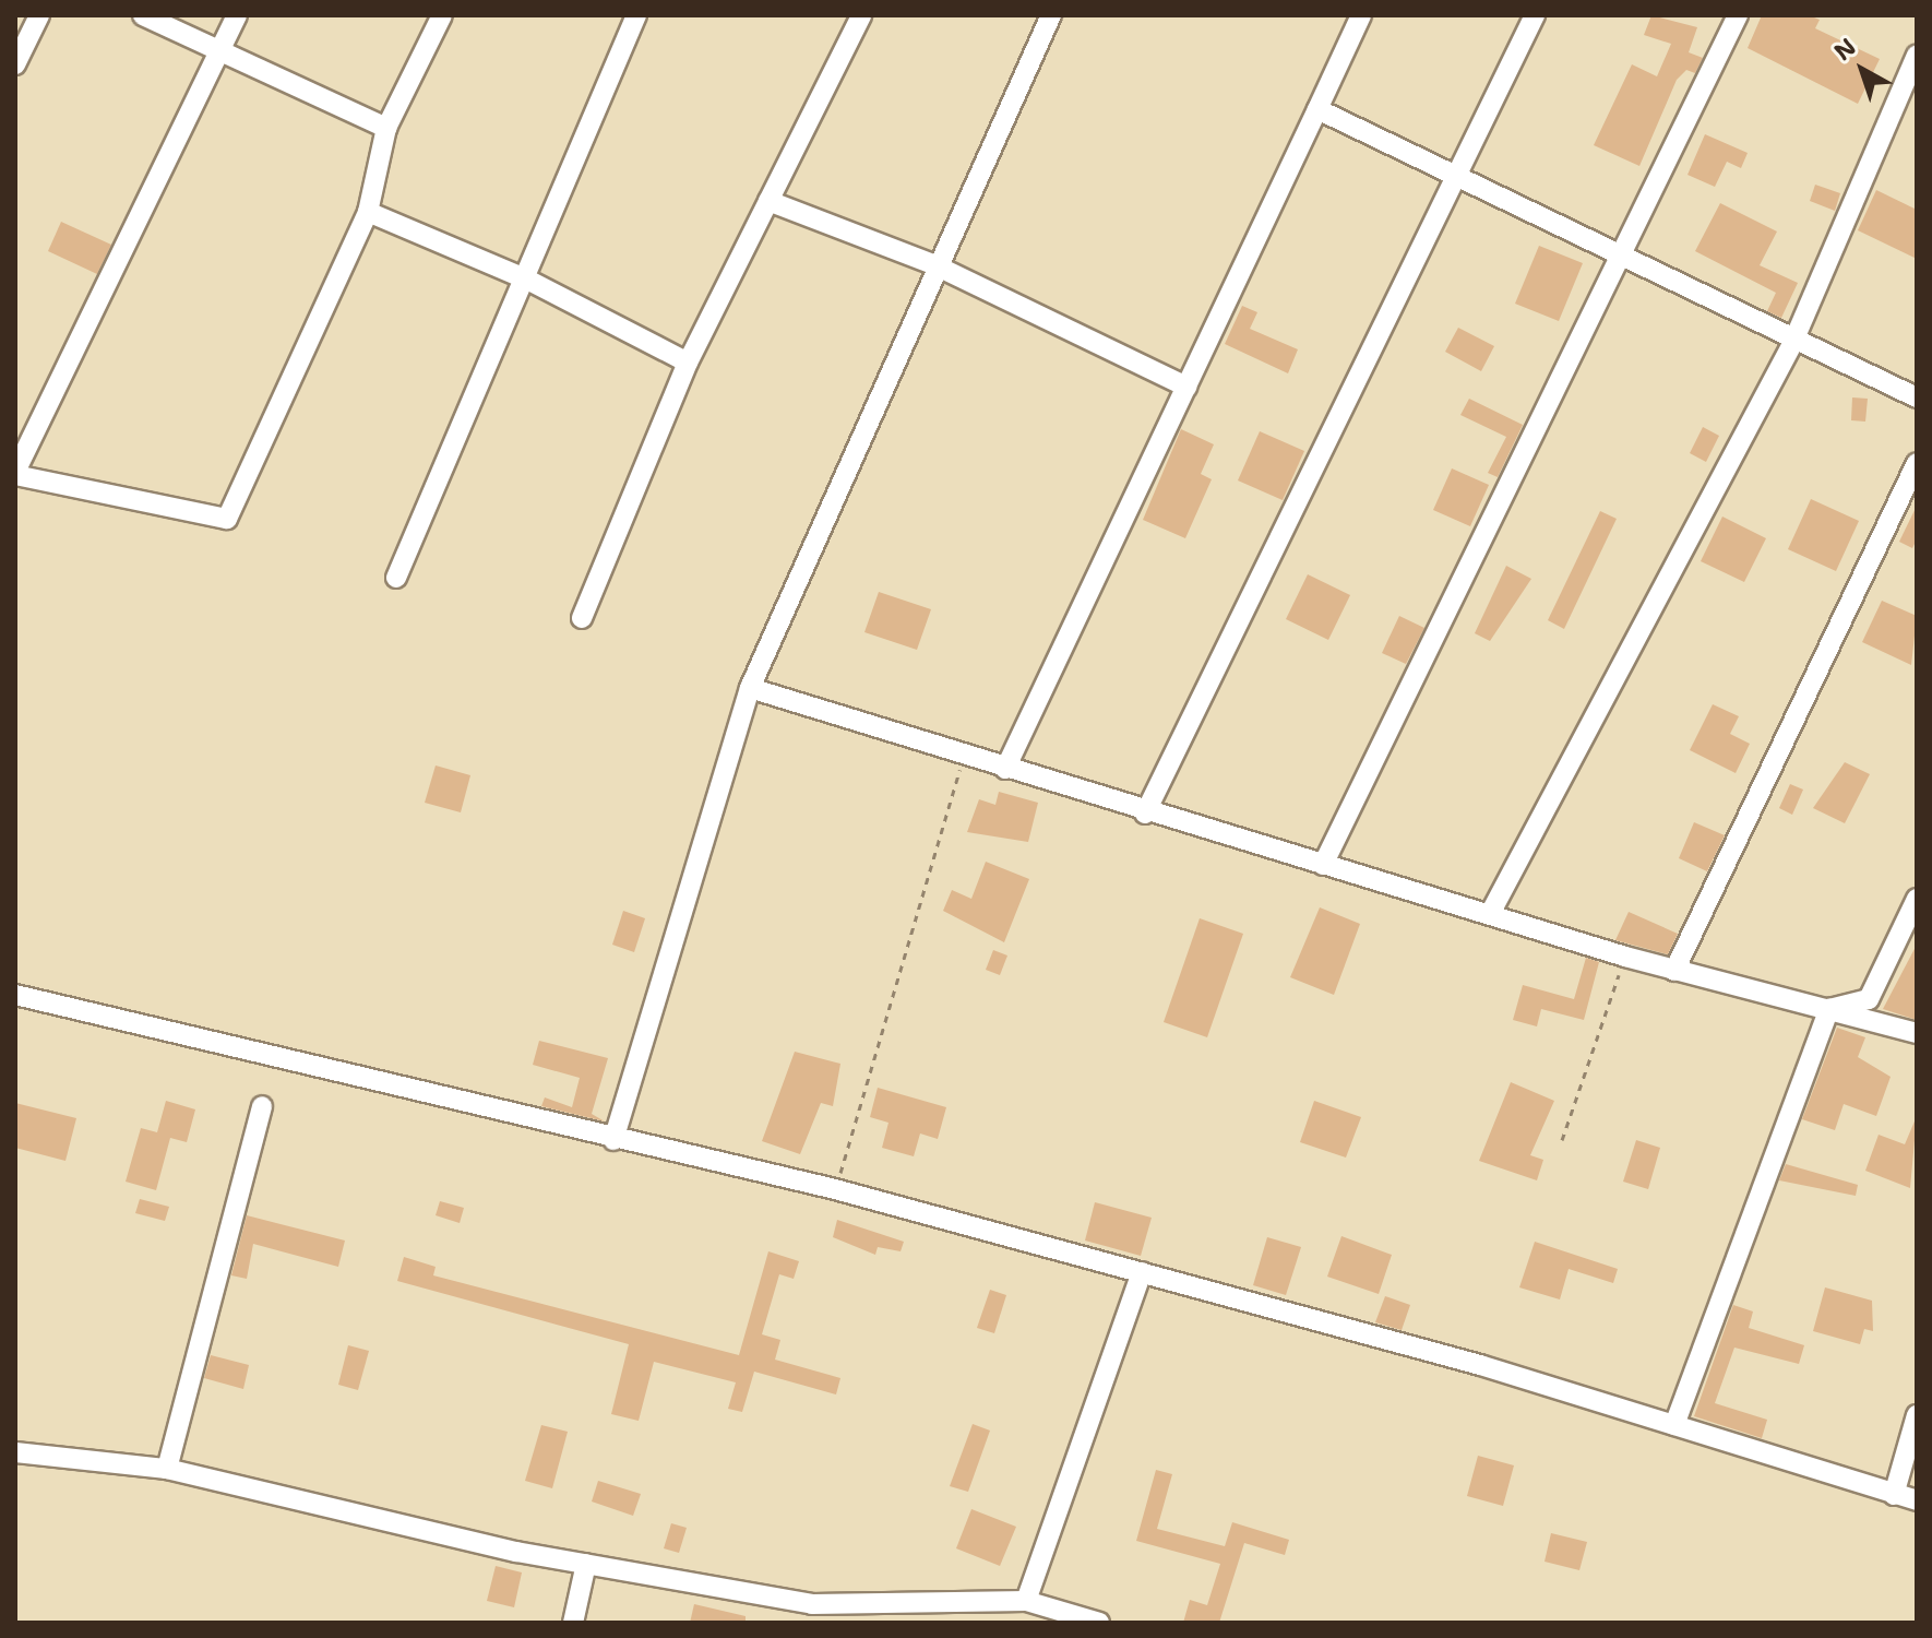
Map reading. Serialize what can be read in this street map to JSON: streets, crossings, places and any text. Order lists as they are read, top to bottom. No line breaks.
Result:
{"north":"top left"}
